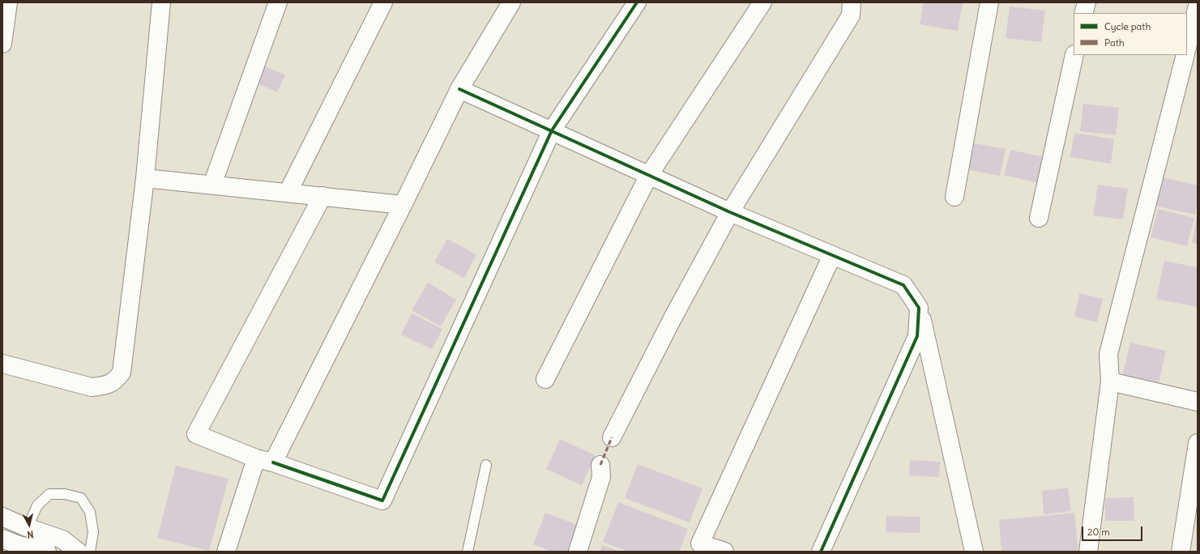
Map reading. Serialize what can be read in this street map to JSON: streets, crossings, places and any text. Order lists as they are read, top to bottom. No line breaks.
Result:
{"legend":["Cycle path","Path"],"scale_bar":"20 m","north":"bottom"}
